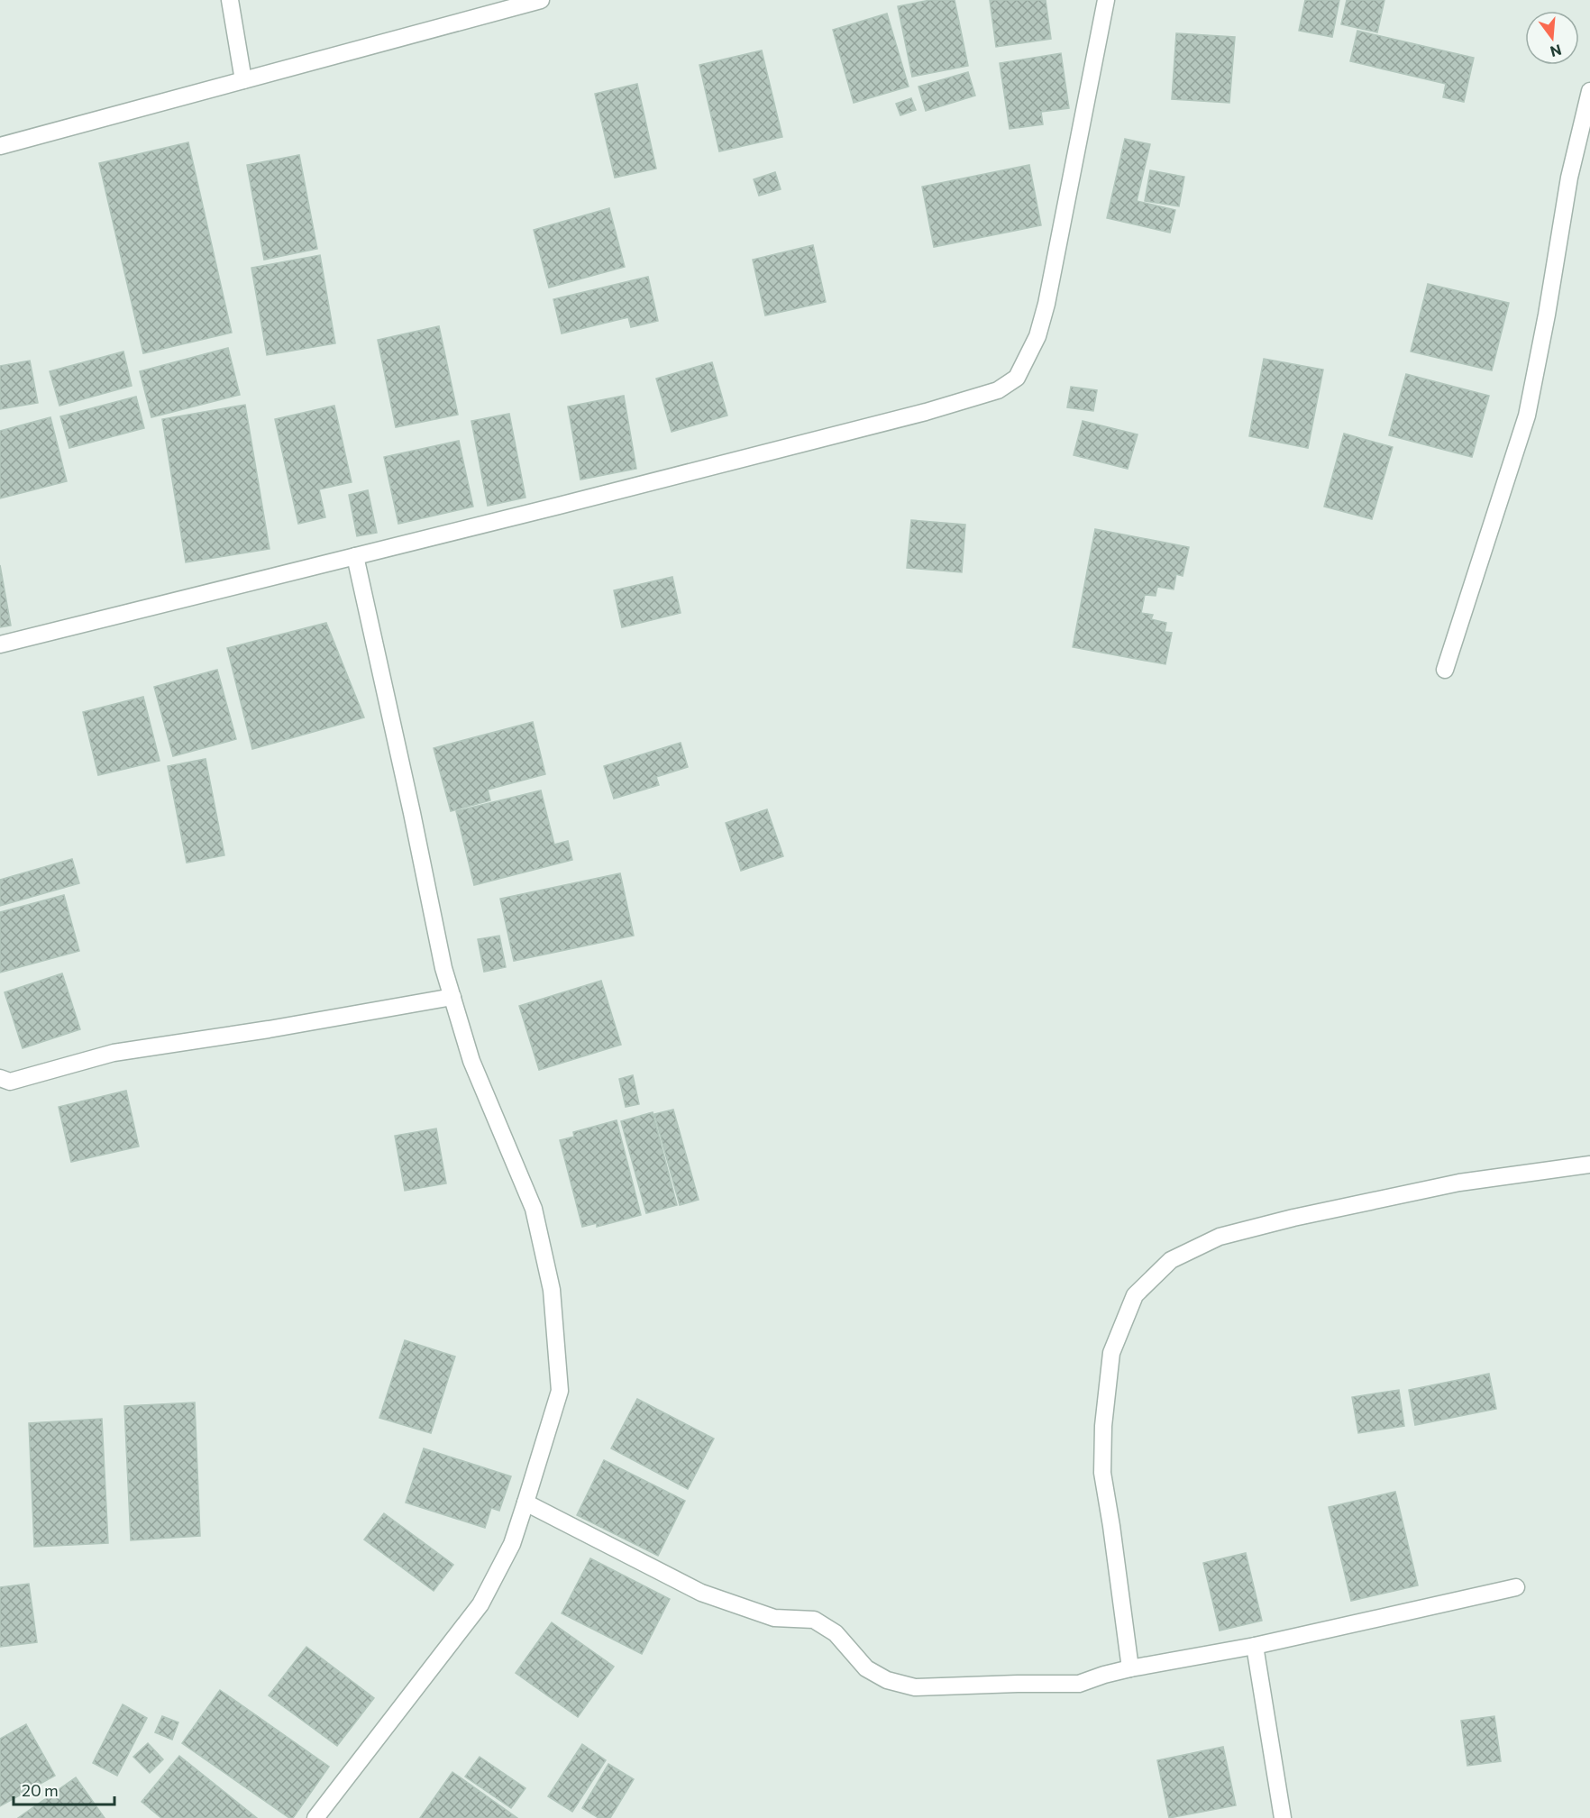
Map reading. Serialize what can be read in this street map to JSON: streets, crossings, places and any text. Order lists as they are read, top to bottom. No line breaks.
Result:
{"scale_bar":"20 m","north":"bottom"}
